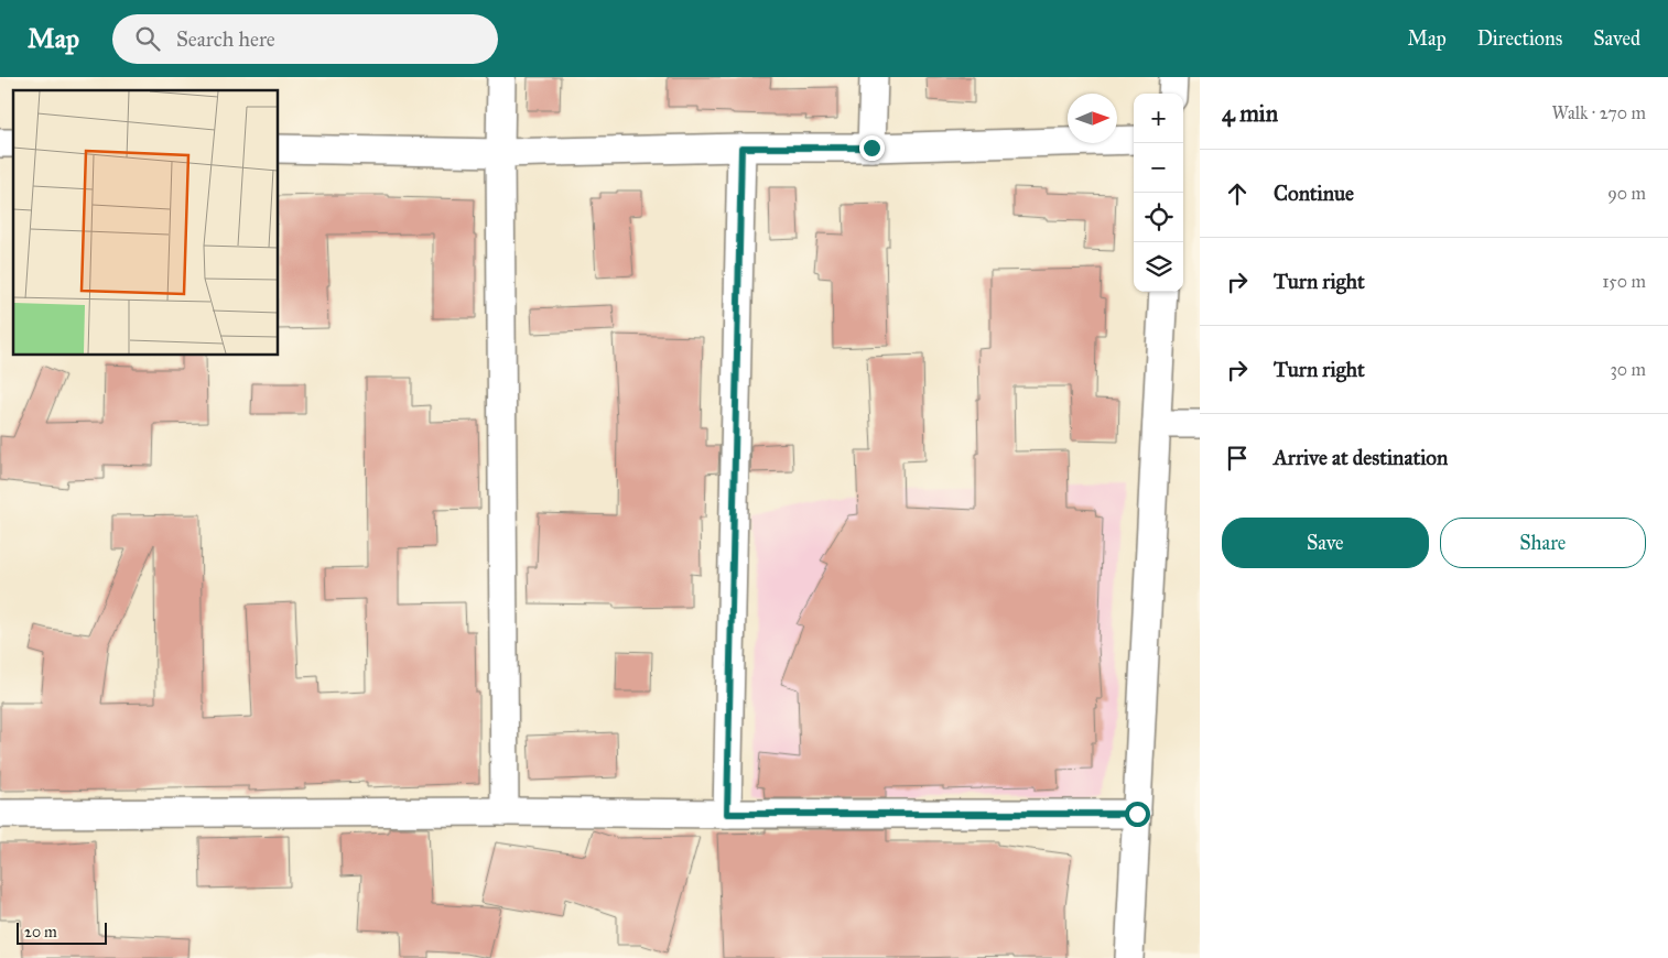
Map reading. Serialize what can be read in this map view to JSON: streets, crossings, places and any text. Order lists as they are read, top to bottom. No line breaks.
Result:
{"scale_bar":"20 m","north":"right","page":{"header":"Map","search":"Search here","nav":["Map","Directions","Saved"],"heading":["4 min","Walk · 270 m"],"map_buttons":["+","−"],"list":[["Continue","90 m"],["Turn right","150 m"],["Turn right","30 m"],"Arrive at destination"],"buttons":["Save","Share"],"scale":"20 m"}}
